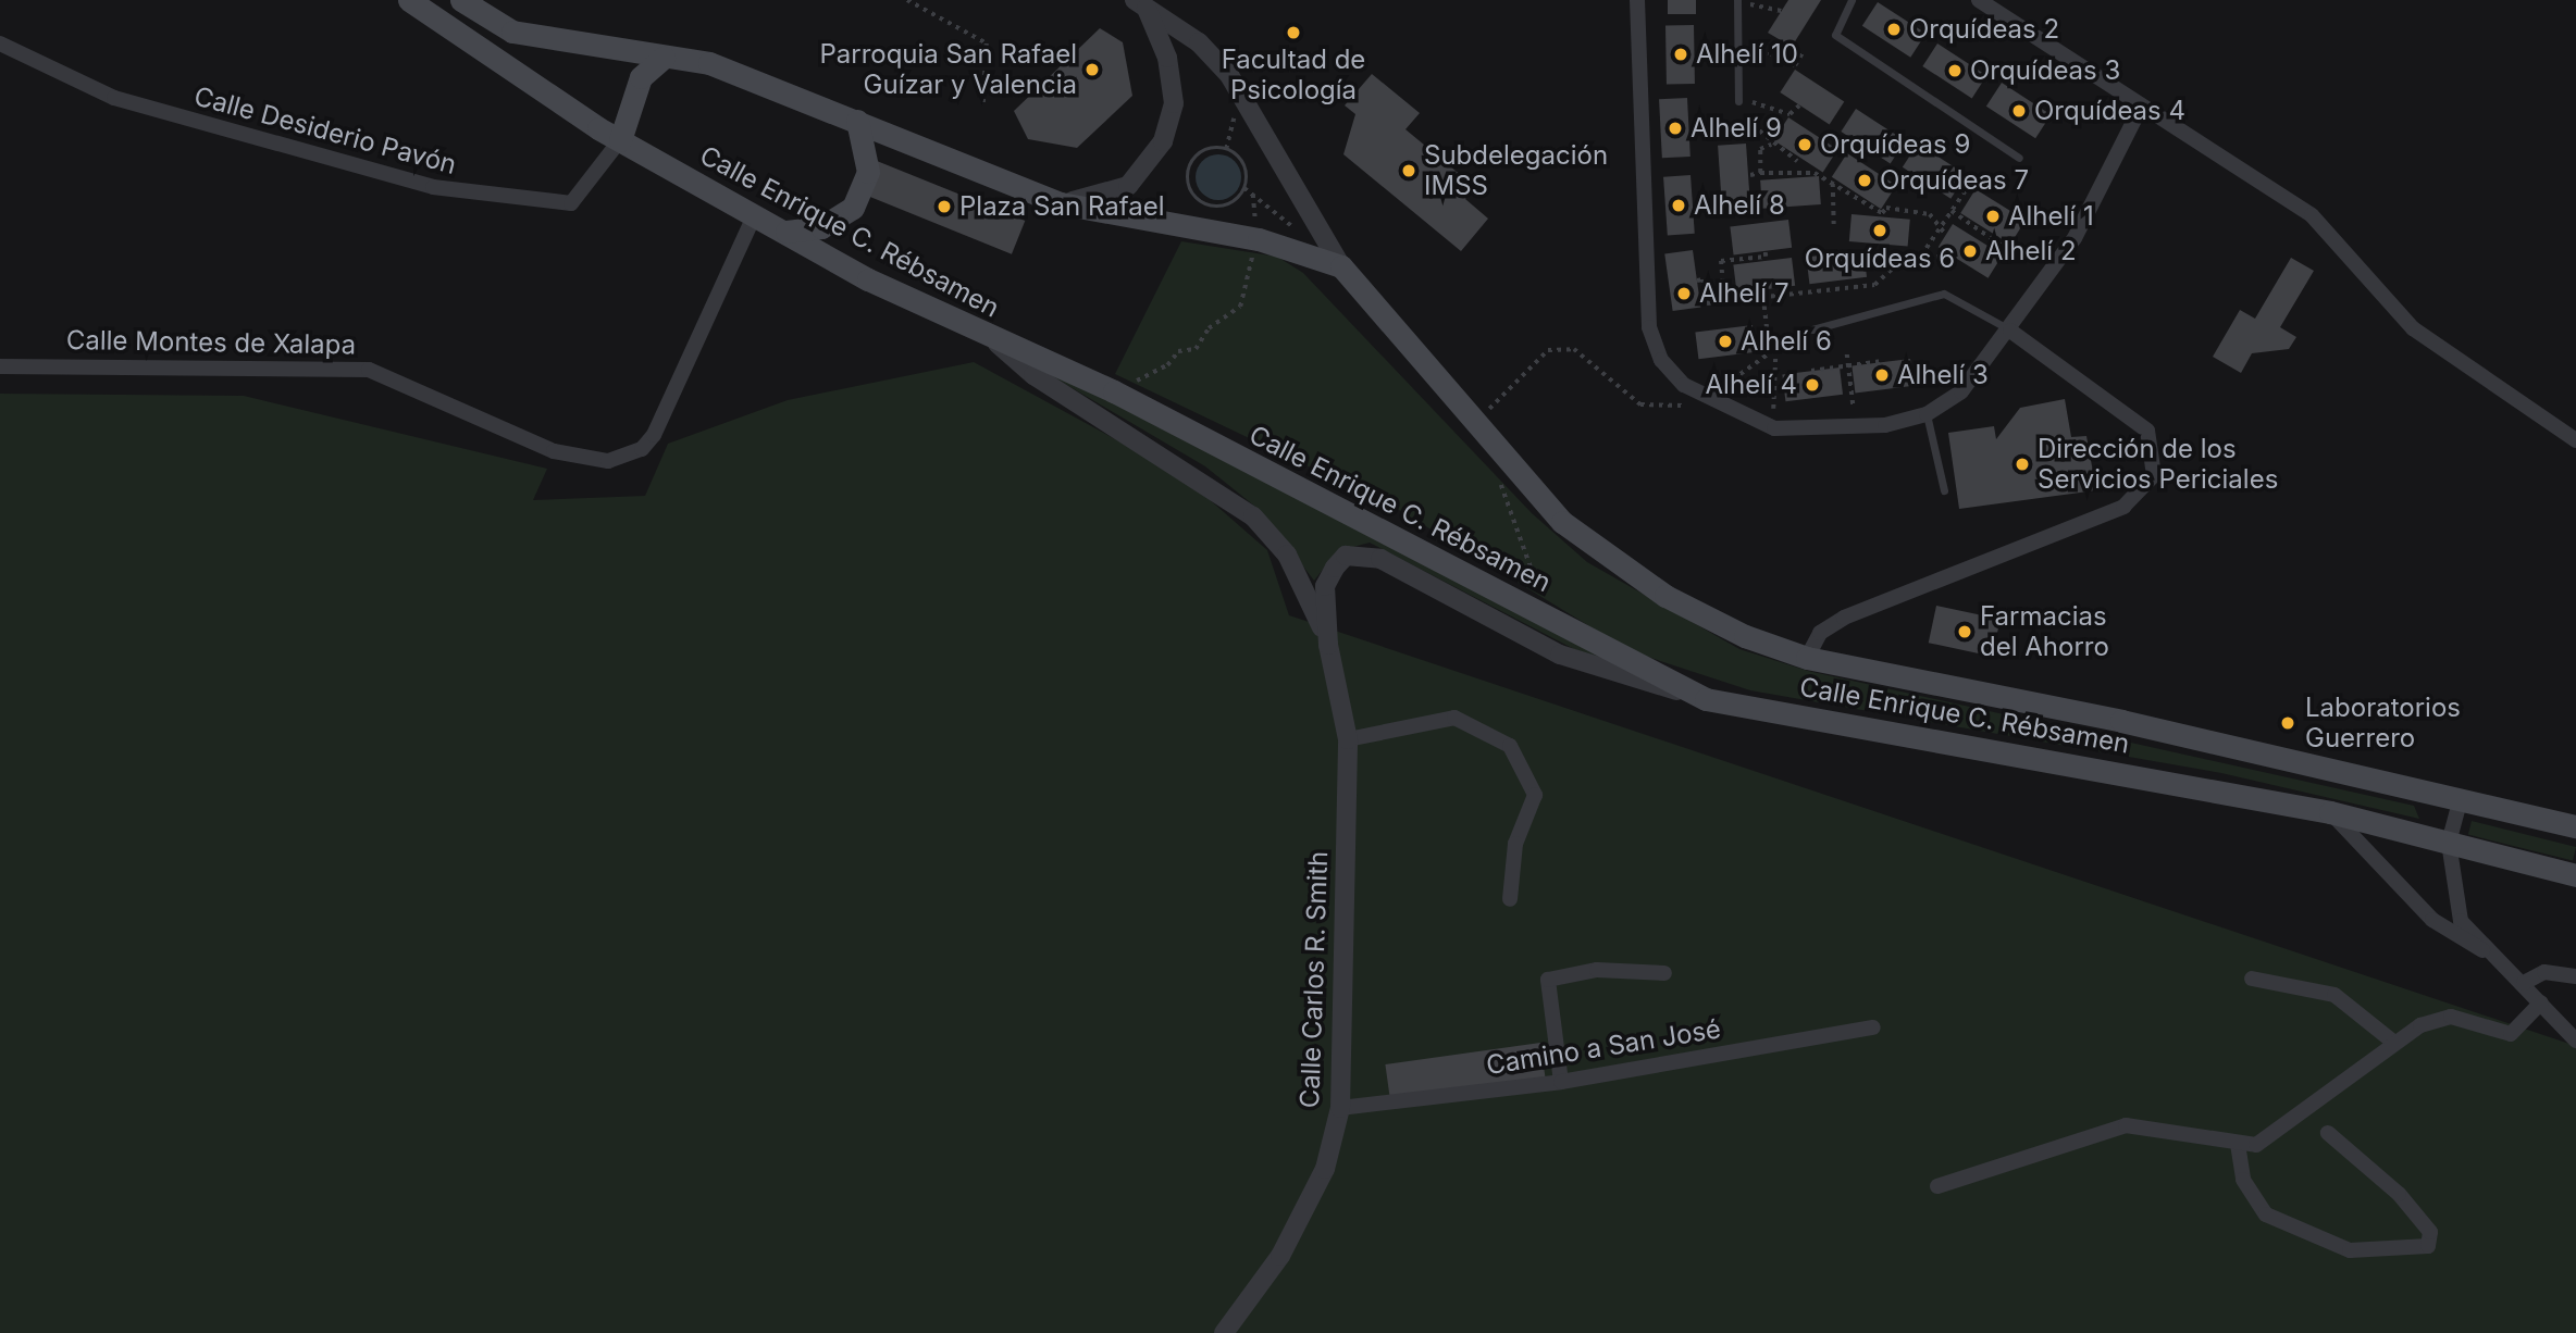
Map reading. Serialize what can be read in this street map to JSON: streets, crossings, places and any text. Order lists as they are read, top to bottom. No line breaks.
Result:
{"streets":{"main road":["Calle Enrique C. Rébsamen"],"street":["Calle Desiderio Pavón","Calle Montes de Xalapa","Calle Carlos R. Smith","Camino a San José"]},"crossings":[["Calle Desiderio Pavón","Calle Enrique C. Rébsamen"],["Calle Enrique C. Rébsamen","Calle Montes de Xalapa"],["Calle Enrique C. Rébsamen","Calle Carlos R. Smith"],["Calle Carlos R. Smith","Camino a San José"]],"places":["Orquídeas 2","Facultad de Psicología","Alhelí 10","Parroquia San Rafael Guízar y Valencia","Orquídeas 3","Orquídeas 4","Alhelí 9","Orquídeas 9","Subdelegación IMSS","Orquídeas 7","Alhelí 8","Plaza San Rafael","Alhelí 1","Orquídeas 6","Alhelí 2","Alhelí 7","Alhelí 6","Alhelí 3","Alhelí 4","Dirección de los Servicios Periciales","Farmacias del Ahorro","Laboratorios Guerrero"]}
